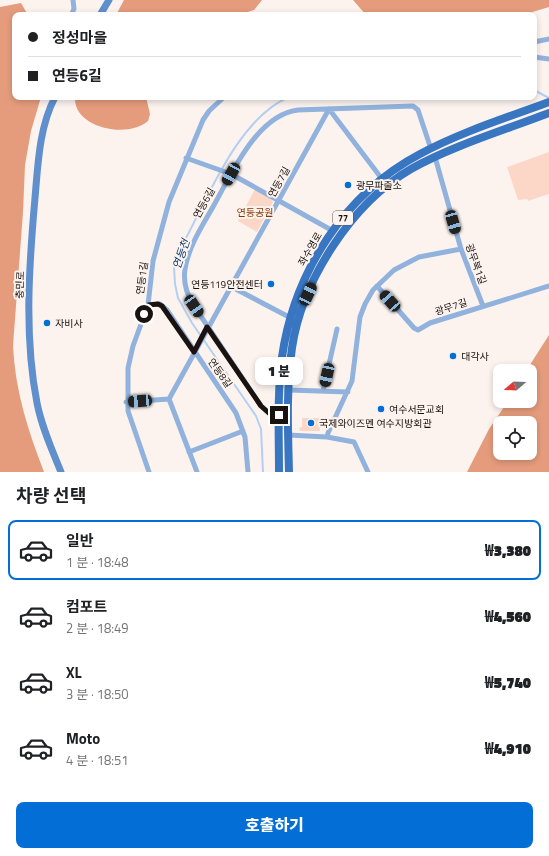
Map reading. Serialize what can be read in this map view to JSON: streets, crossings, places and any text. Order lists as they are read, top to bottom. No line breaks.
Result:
{"streets":{"main road":["77","좌수영로"],"street":["연등7길","연등6길","광무북1길","연등1길","충민로","광무7길","연등8길"]},"crossings":[["연등7길","연등6길"],["연등7길","연등8길"],["연등6길","좌수영로"],["좌수영로","광무북1길"],["광무북1길","광무7길"],["연등1길","연등8길"]],"water":["연등천"],"parks":["연등공원"],"places":["광무파출소","연등119안전센터","자비사","대각사","여수서문교회","국제와이즈멘 여수지방회관"],"north":"left","page":{"banner":["정성마을","연등6길"],"bubble":"1 분","heading":"차량 선택","list":[{"name":"일반","note":"1 분 · 18:48","value":"₩3,380"},{"name":"컴포트","note":"2 분 · 18:49","value":"₩4,560"},{"name":"XL","note":"3 분 · 18:50","value":"₩5,740"},{"name":"Moto","note":"4 분 · 18:51","value":"₩4,910"}],"buttons":"호출하기"}}
